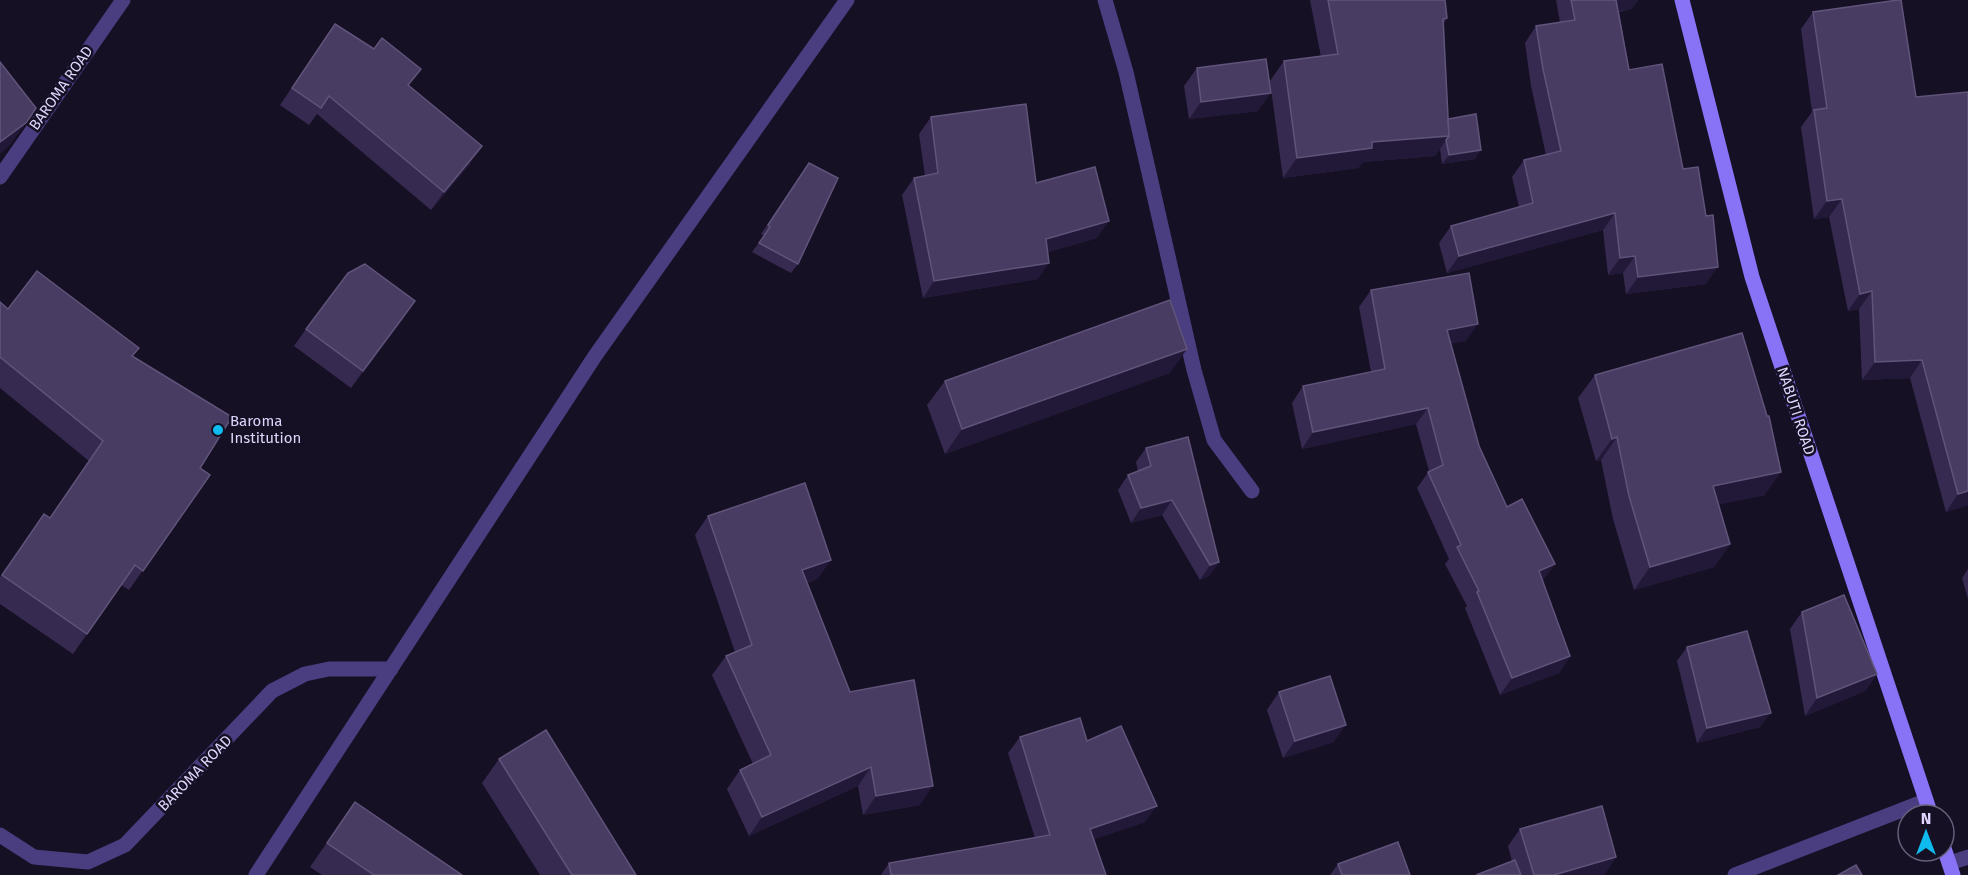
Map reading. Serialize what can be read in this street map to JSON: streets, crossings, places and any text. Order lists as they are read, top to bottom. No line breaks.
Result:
{"streets":{"street":["BAROMA ROAD","NABUTI ROAD"]},"places":["Baroma Institution"],"north":"top"}
